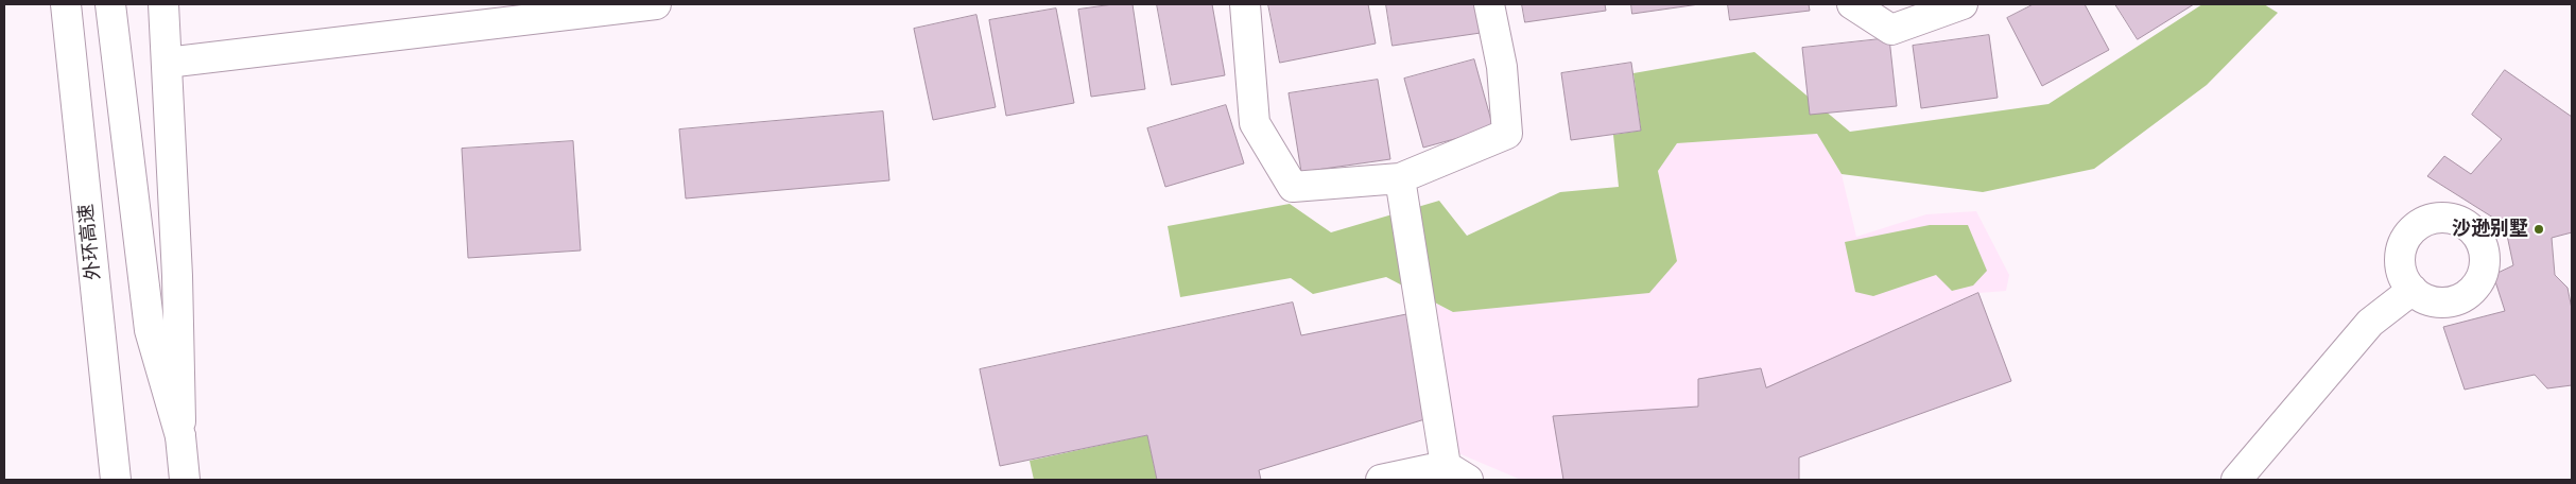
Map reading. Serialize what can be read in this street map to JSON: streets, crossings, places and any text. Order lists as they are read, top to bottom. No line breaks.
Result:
{"streets":{"main road":["外环高速"]},"places":["沙逊别墅"]}
